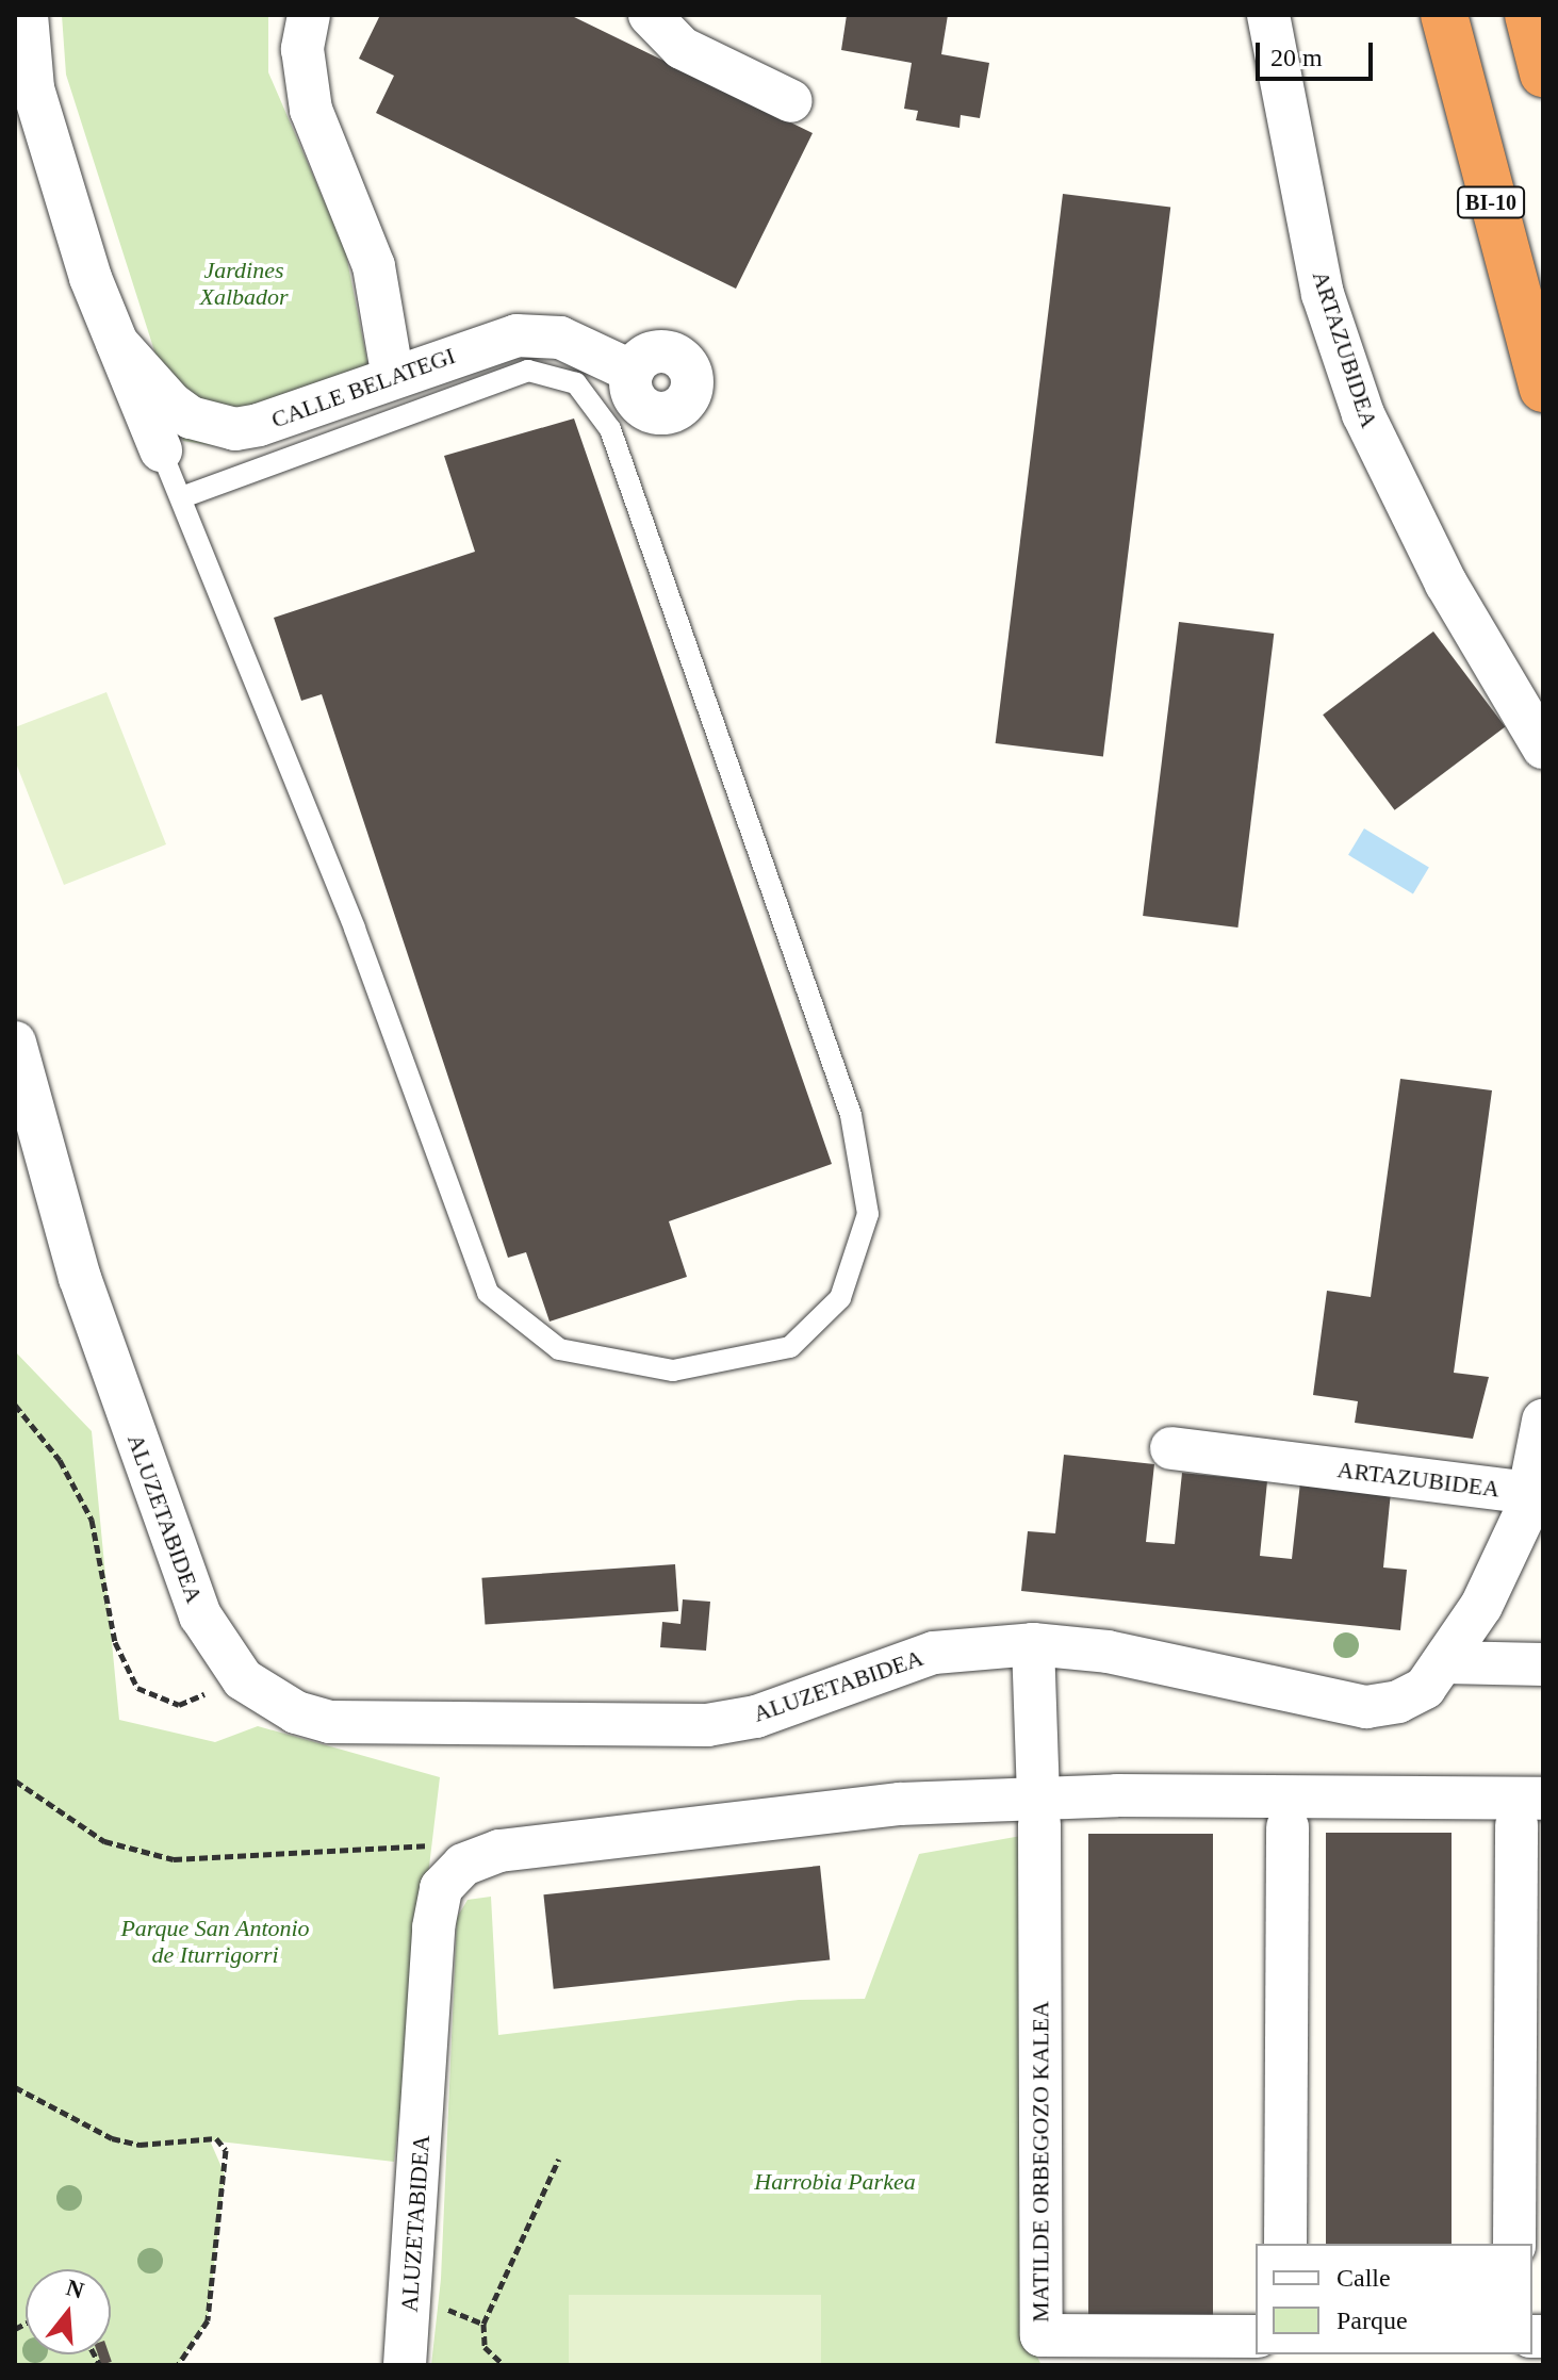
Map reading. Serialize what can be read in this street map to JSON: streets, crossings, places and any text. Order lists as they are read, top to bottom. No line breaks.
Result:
{"streets":{"highway":["BI-10"],"street":["ARTAZUBIDEA","CALLE BELATEGI","ALUZETABIDEA","MATILDE ORBEGOZO KALEA"]},"crossings":[["ARTAZUBIDEA","ALUZETABIDEA"],["ALUZETABIDEA","MATILDE ORBEGOZO KALEA"]],"parks":["Jardines Xalbador","Parque San Antonio de Iturrigorri","Harrobia Parkea"],"legend":["Calle","Parque"],"scale_bar":"20 m","north":"top"}
